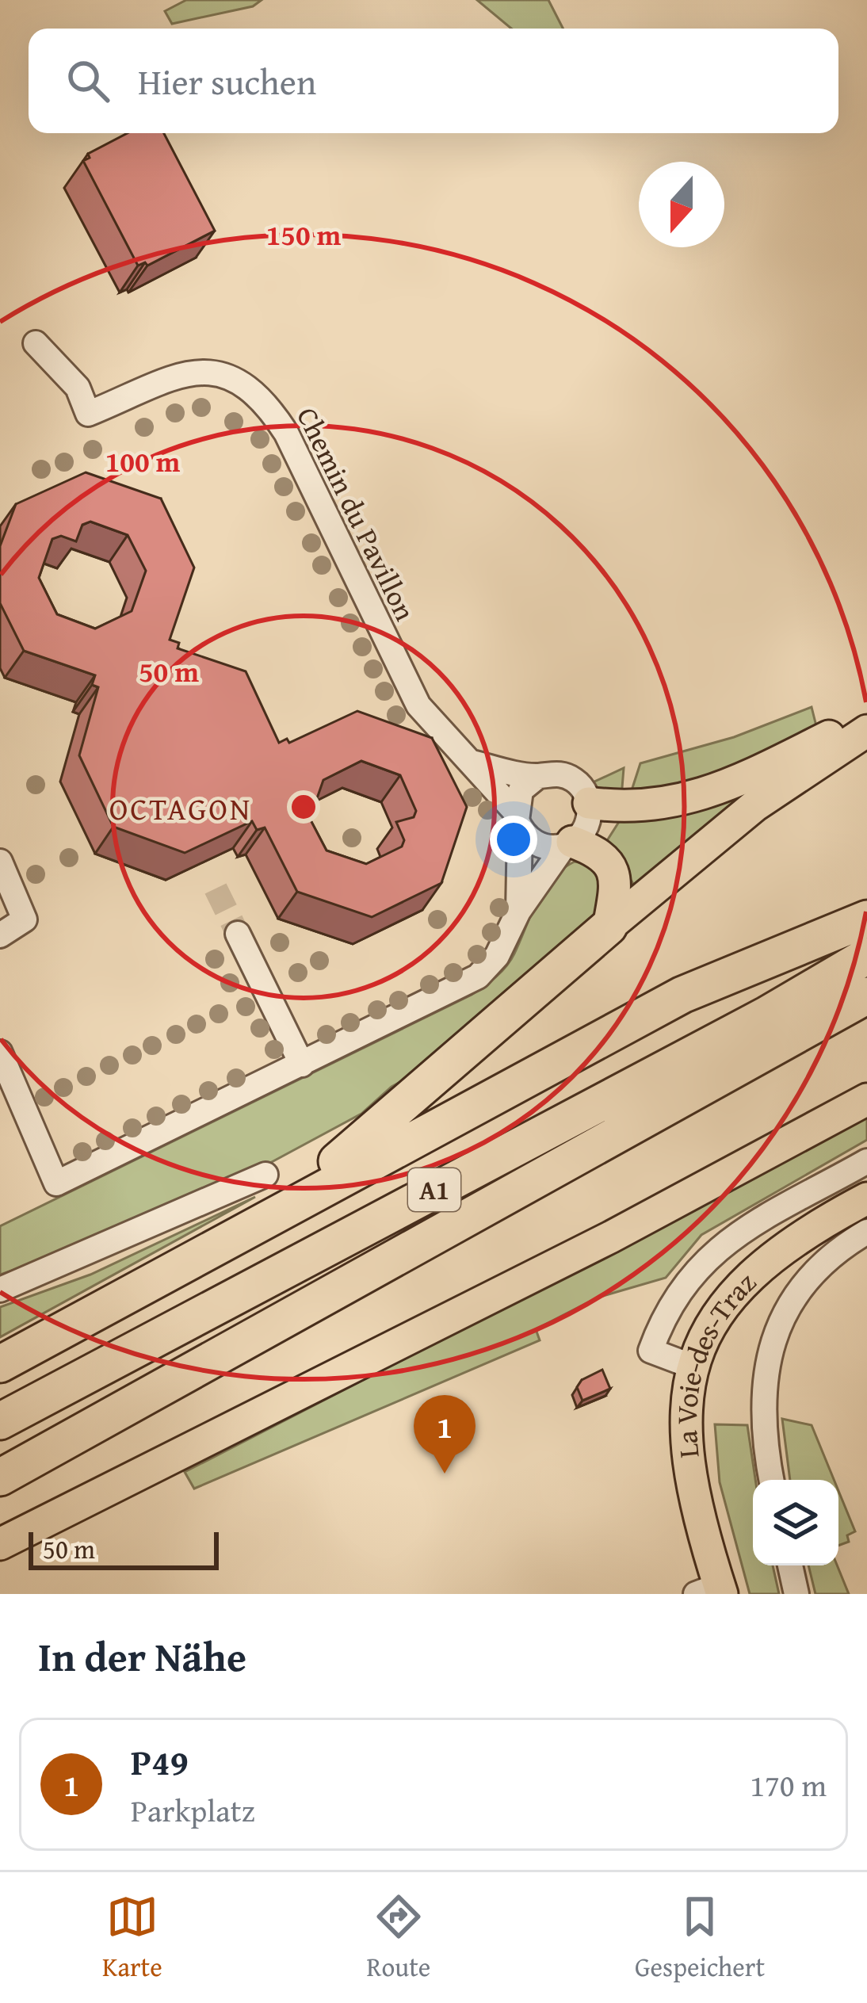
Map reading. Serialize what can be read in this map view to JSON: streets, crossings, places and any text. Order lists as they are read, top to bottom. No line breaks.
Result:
{"streets":{"highway":["A1"],"main road":["La Voie-des-Traz"],"street":["Chemin du Pavillon"]},"districts":["OCTAGON"],"scale_bar":"50 m","north":"bottom","page":{"search":"Hier suchen","pins":"1","scale":"50 m","heading":"In der Nähe","list":[{"mark":"1","name":"P49","note":"Parkplatz","value":"170 m"}],"nav":["Karte","Route","Gespeichert"]},"rings":["150 m","100 m","50 m"]}
